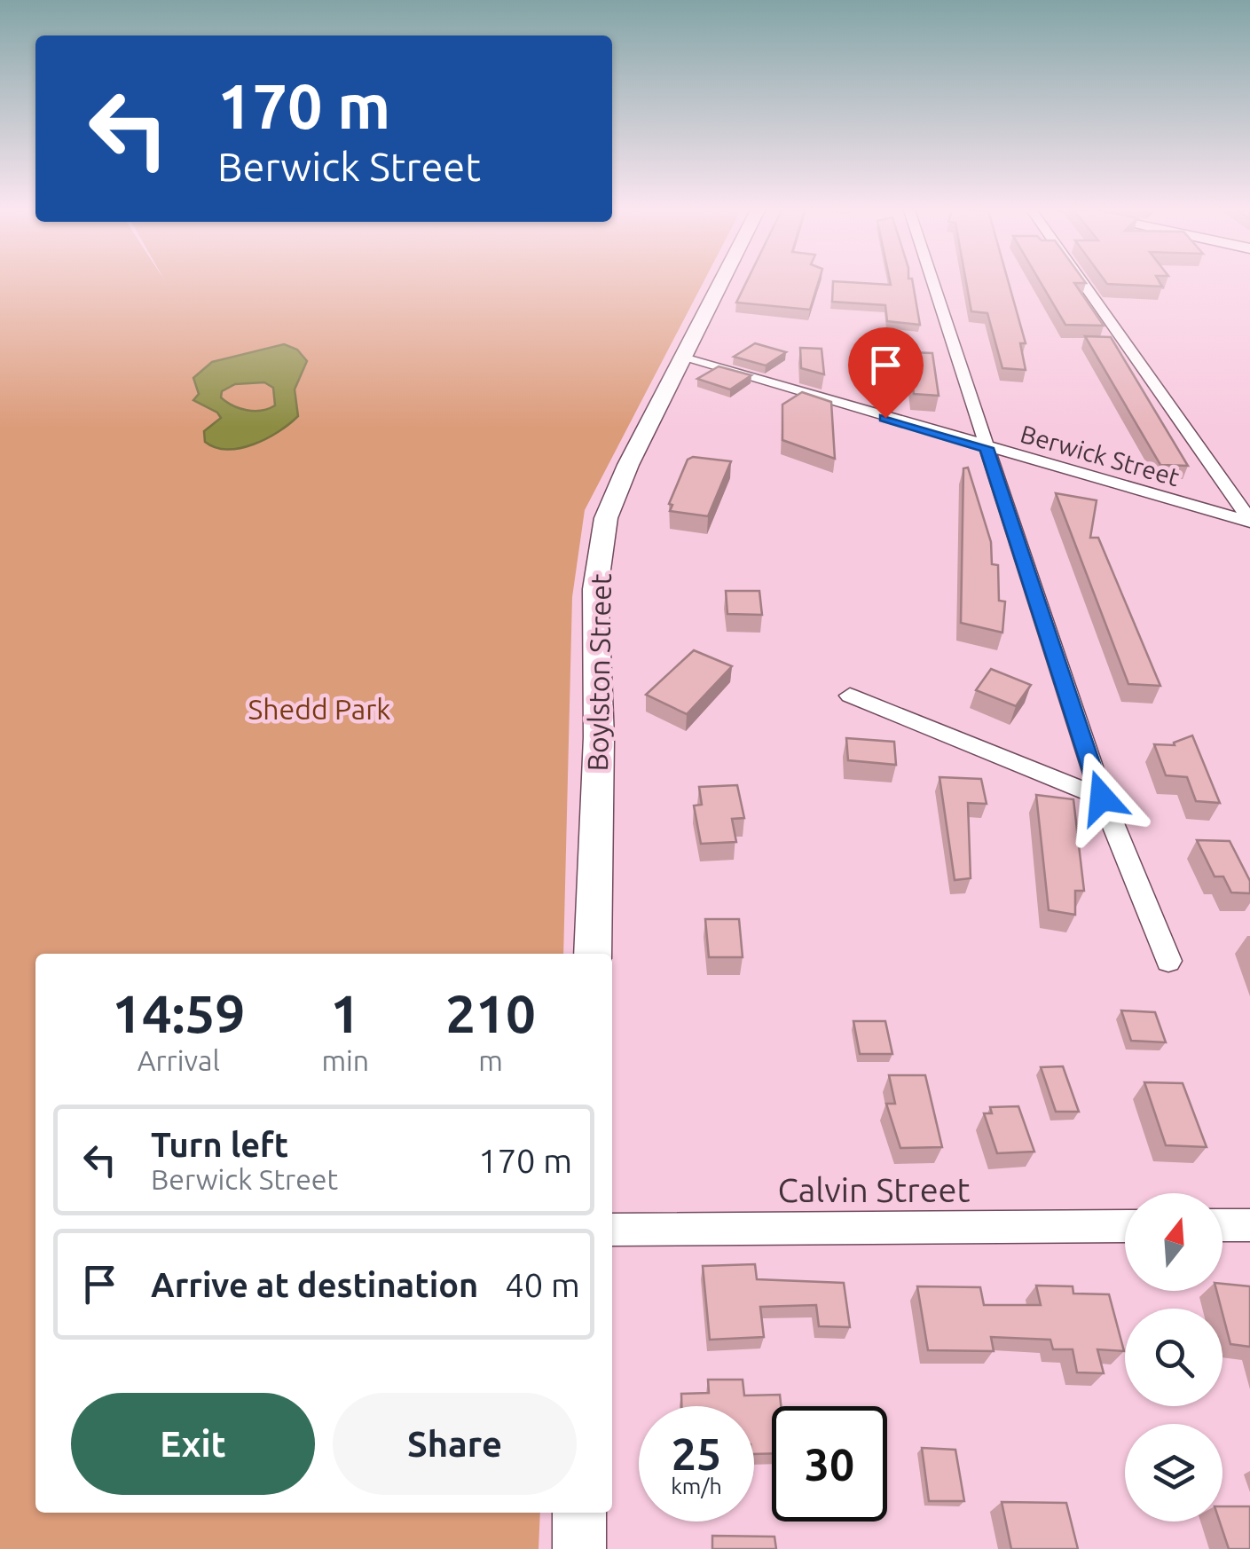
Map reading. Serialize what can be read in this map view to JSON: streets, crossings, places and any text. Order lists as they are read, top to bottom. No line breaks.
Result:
{"streets":{"main road":["Boylston Street"],"street":["Berwick Street","Calvin Street"]},"crossings":[["Berwick Street","Boylston Street"]],"parks":["Shedd Park"],"north":"top","page":{"turn":["170 m","Berwick Street"],"eta":["14:59","Arrival","1","min","210","m"],"list":[{"name":"Turn left","note":"Berwick Street","value":"170 m"},{"name":"Arrive at destination","value":"40 m"}],"buttons":["Exit","Share"],"speed":"25 km/h","limit":"30"}}
